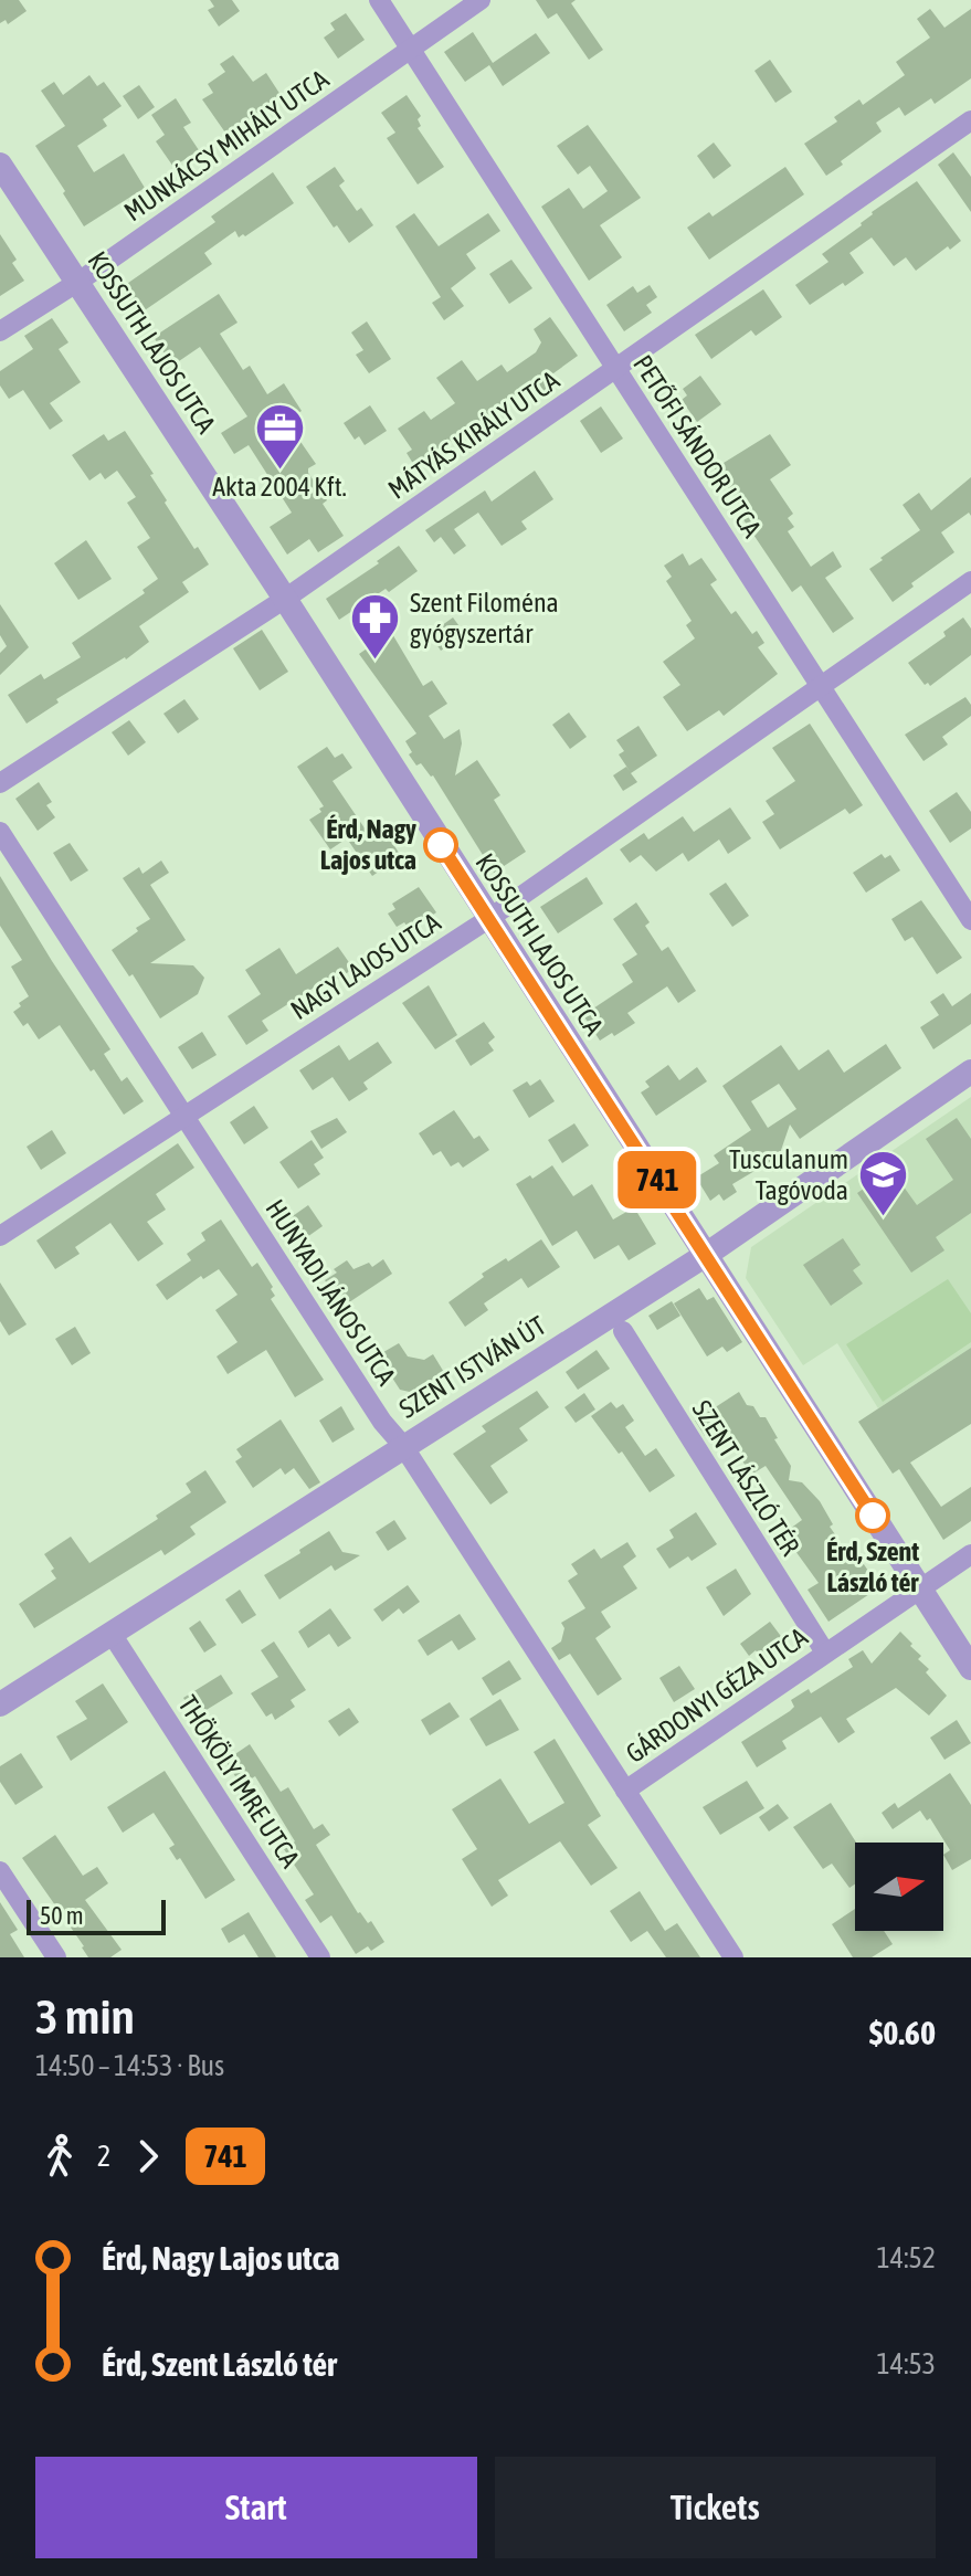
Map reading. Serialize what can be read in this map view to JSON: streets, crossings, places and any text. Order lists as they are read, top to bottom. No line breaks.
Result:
{"streets":{"street":["MUNKÁCSY MIHÁLY UTCA","KOSSUTH LAJOS UTCA","MÁTYÁS KIRÁLY UTCA","PETŐFI SÁNDOR UTCA","NAGY LAJOS UTCA","HUNYADI JÁNOS UTCA","SZENT ISTVÁN ÚT","SZENT LÁSZLÓ TÉR","GÁRDONYI GÉZA UTCA","THÖKÖLY IMRE UTCA"]},"crossings":[["MUNKÁCSY MIHÁLY UTCA","KOSSUTH LAJOS UTCA"],["MUNKÁCSY MIHÁLY UTCA","PETŐFI SÁNDOR UTCA"],["KOSSUTH LAJOS UTCA","MÁTYÁS KIRÁLY UTCA"],["KOSSUTH LAJOS UTCA","NAGY LAJOS UTCA"],["KOSSUTH LAJOS UTCA","SZENT ISTVÁN ÚT"],["KOSSUTH LAJOS UTCA","GÁRDONYI GÉZA UTCA"],["MÁTYÁS KIRÁLY UTCA","PETŐFI SÁNDOR UTCA"],["PETŐFI SÁNDOR UTCA","NAGY LAJOS UTCA"],["NAGY LAJOS UTCA","HUNYADI JÁNOS UTCA"],["HUNYADI JÁNOS UTCA","SZENT ISTVÁN ÚT"],["HUNYADI JÁNOS UTCA","GÁRDONYI GÉZA UTCA"],["SZENT ISTVÁN ÚT","THÖKÖLY IMRE UTCA"],["SZENT LÁSZLÓ TÉR","GÁRDONYI GÉZA UTCA"]],"places":{"office":["Akta 2004 Kft."],"pharmacy":["Szent Filoména gyógyszertár"],"other":["Érd, Nagy Lajos utca","Érd, Szent László tér"],"school or university":["Tusculanum Tagóvoda"]},"lines":["bus line 741"],"scale_bar":"50 m","north":"right","page":{"on_map":"741","scale":"50 m","heading":["3 min","14:50 – 14:53 · Bus","$0.60"],"legs":["2","741"],"list":[{"name":"Érd, Nagy Lajos utca","value":"14:52"},{"name":"Érd, Szent László tér","value":"14:53"}],"buttons":["Start","Tickets"]}}
